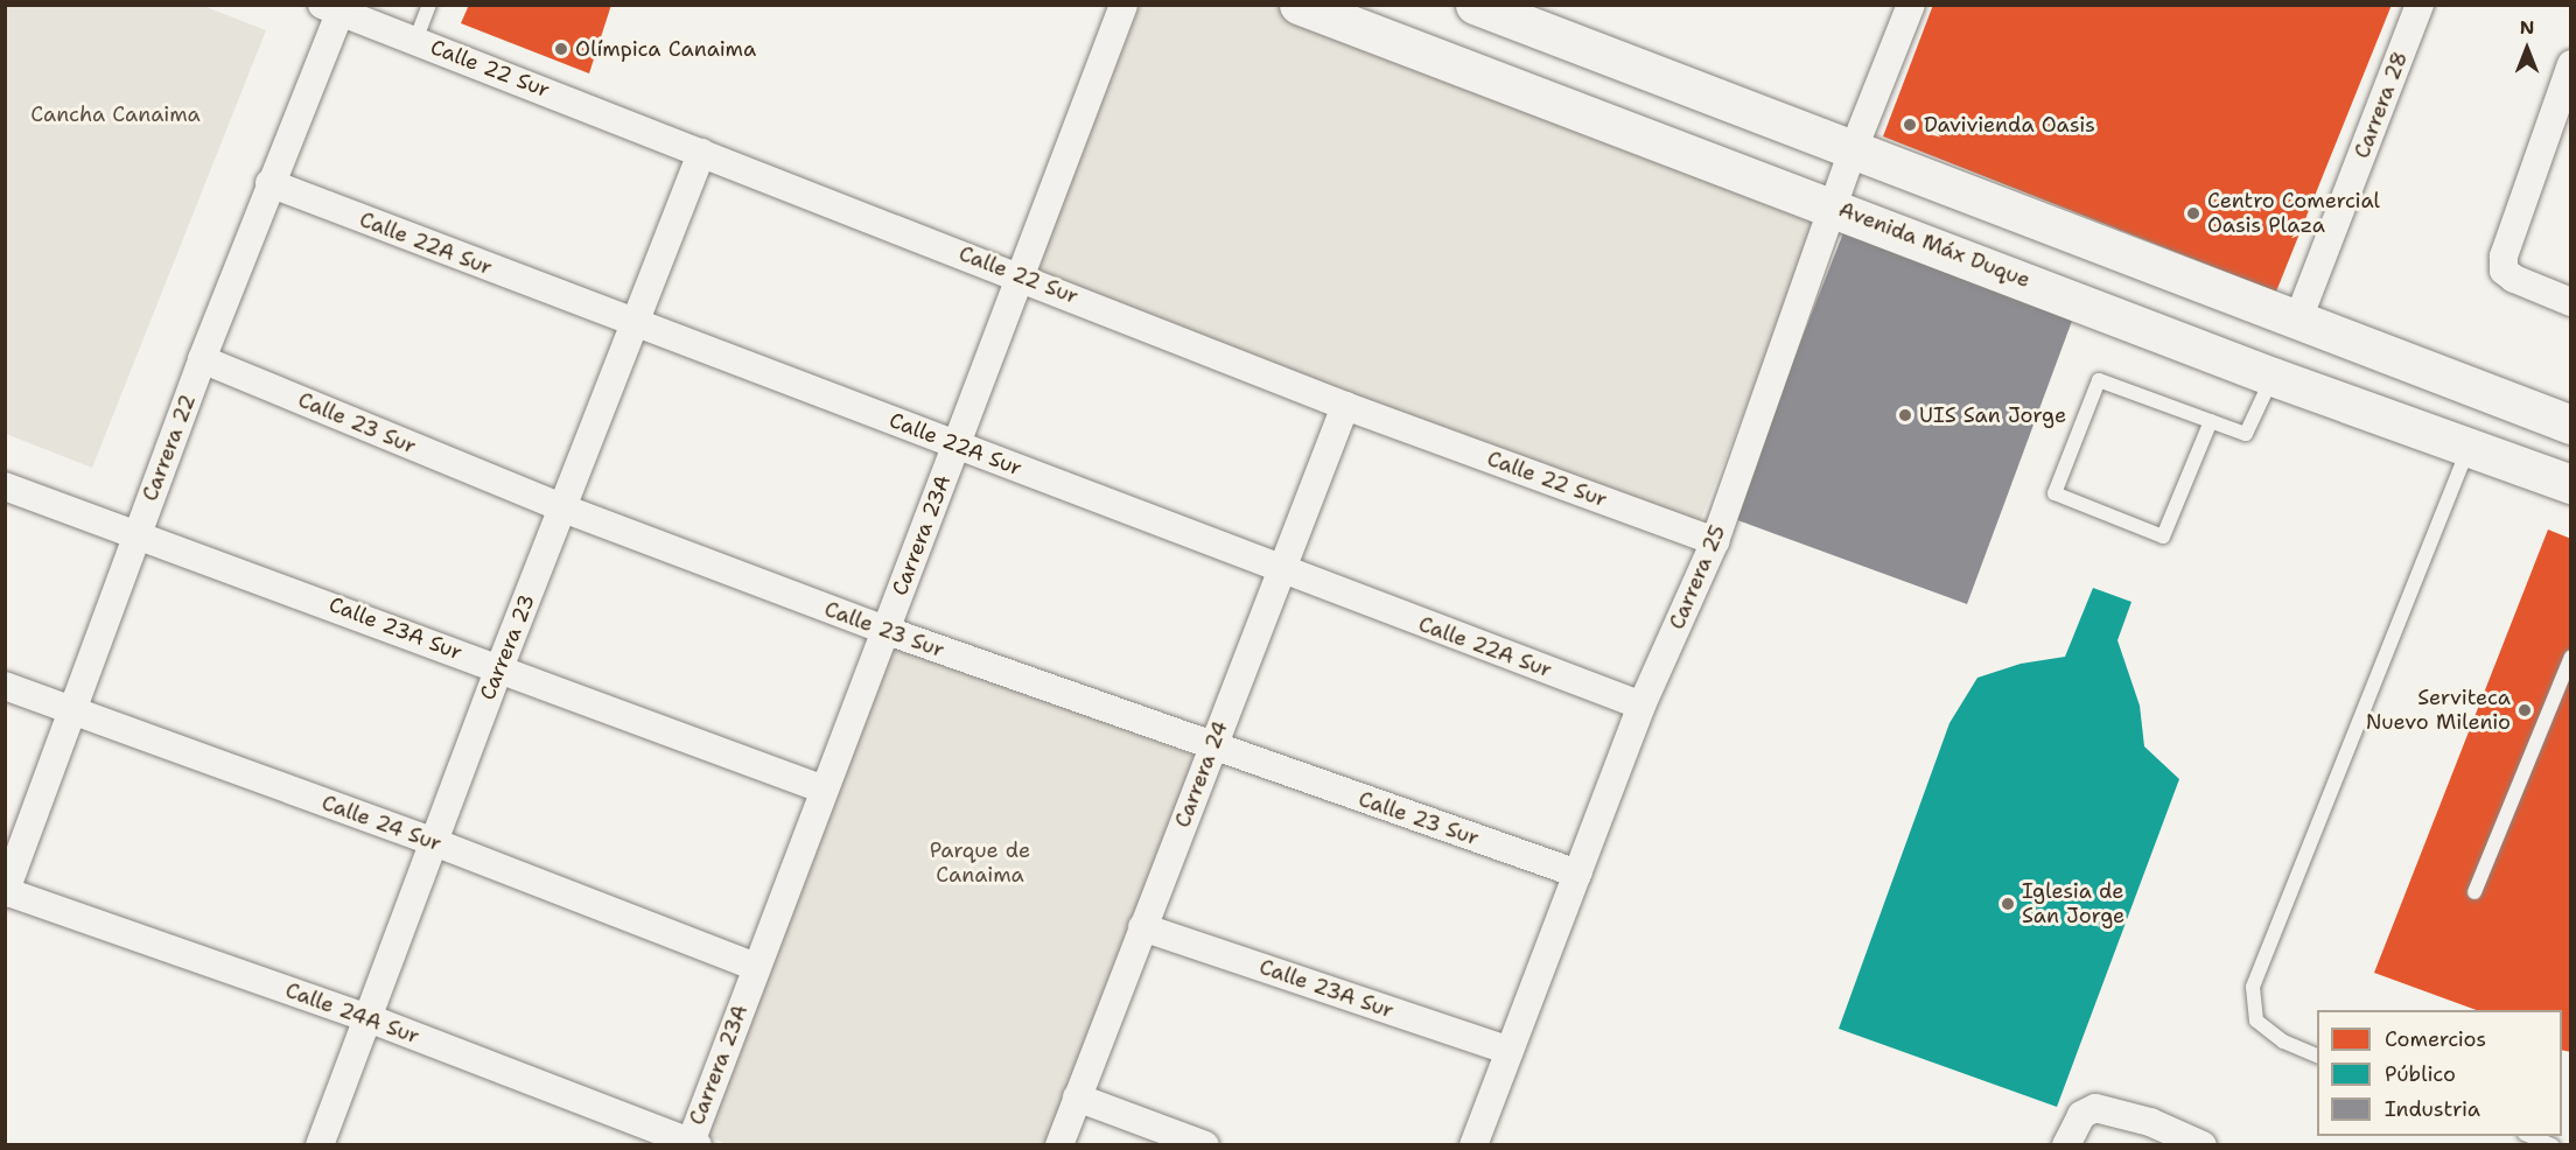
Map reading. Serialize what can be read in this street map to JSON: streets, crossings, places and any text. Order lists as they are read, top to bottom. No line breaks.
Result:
{"streets":{"main road":["Avenida Máx Duque"],"street":["Calle 22 Sur","Carrera 28","Calle 22A Sur","Calle 23 Sur","Carrera 22","Carrera 23A","Carrera 25","Calle 23A Sur","Carrera 23","Carrera 24","Calle 24 Sur","Calle 24A Sur"]},"crossings":[["Calle 22 Sur","Carrera 22"],["Calle 22 Sur","Carrera 23A"],["Calle 22 Sur","Carrera 25"],["Calle 22 Sur","Carrera 23"],["Calle 22 Sur","Carrera 24"],["Calle 22A Sur","Carrera 22"],["Calle 22A Sur","Carrera 23A"],["Calle 22A Sur","Carrera 25"],["Calle 22A Sur","Carrera 23"],["Calle 22A Sur","Carrera 24"],["Avenida Máx Duque","Carrera 25"],["Calle 23 Sur","Carrera 22"],["Calle 23 Sur","Carrera 23A"],["Calle 23 Sur","Carrera 25"],["Calle 23 Sur","Carrera 23"],["Calle 23 Sur","Carrera 24"],["Carrera 22","Calle 23A Sur"],["Carrera 22","Calle 24 Sur"],["Carrera 22","Calle 24A Sur"],["Carrera 23A","Calle 23A Sur"],["Carrera 23A","Calle 24 Sur"],["Carrera 23A","Calle 24A Sur"],["Carrera 25","Calle 23A Sur"],["Calle 23A Sur","Carrera 23"],["Calle 23A Sur","Carrera 24"],["Carrera 23","Calle 24 Sur"],["Carrera 23","Calle 24A Sur"]],"parks":["Cancha Canaima","Parque de Canaima"],"places":["Olímpica Canaima","Davivienda Oasis","Centro Comercial Oasis Plaza","UIS San Jorge","Serviteca Nuevo Milenio","Iglesia de San Jorge"],"legend":["Comercios","Público","Industria"],"north":"top"}
